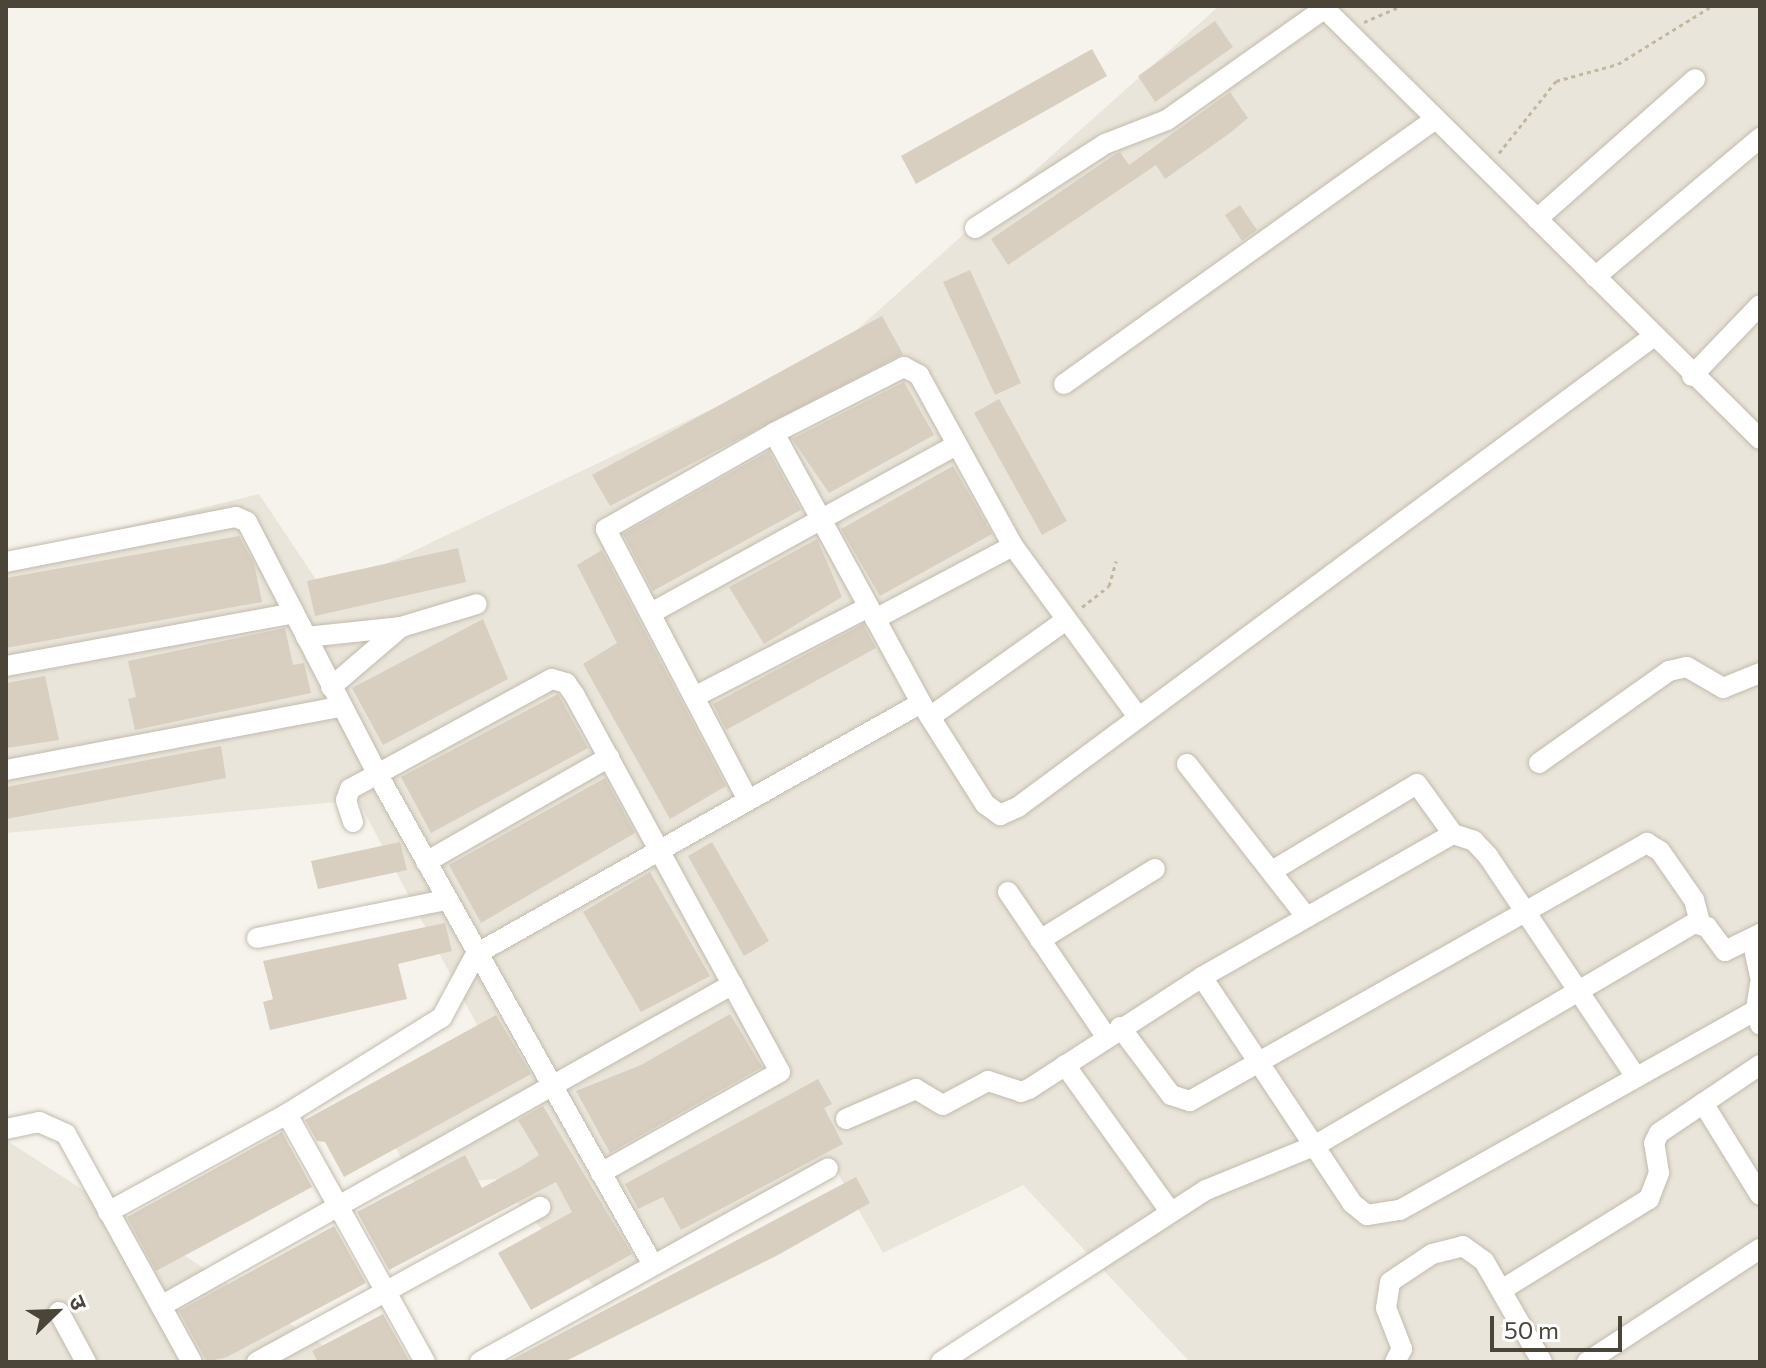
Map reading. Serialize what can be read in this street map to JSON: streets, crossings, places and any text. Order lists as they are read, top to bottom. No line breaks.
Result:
{"scale_bar":"50 m","north":"top right"}
